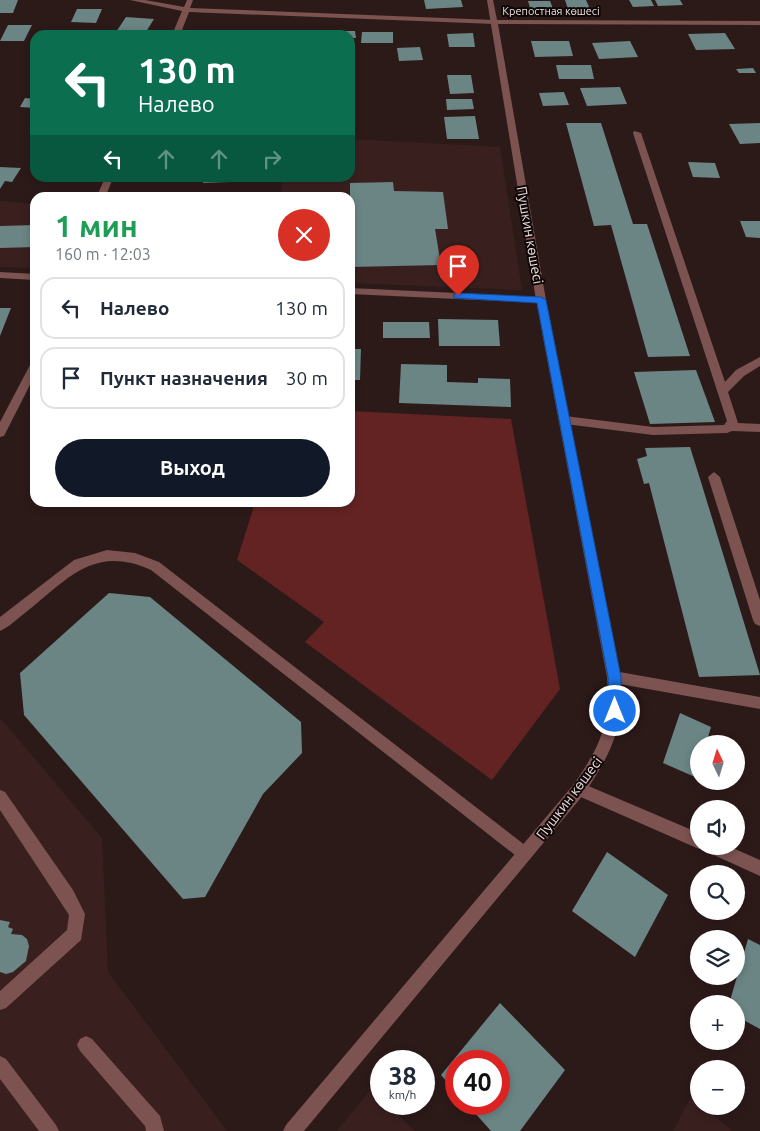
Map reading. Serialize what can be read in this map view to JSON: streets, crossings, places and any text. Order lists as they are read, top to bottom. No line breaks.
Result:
{"streets":{"street":["Крепостная көшесі","Пушкин көшесі"]},"crossings":[["Крепостная көшесі","Пушкин көшесі"]],"north":"top","page":{"turn":["130 m","Налево"],"heading":["1 мин","160 m · 12:03"],"list":[{"name":"Налево","value":"130 m"},{"name":"Пункт назначения","value":"30 m"}],"buttons":"Выход","map_buttons":["+","−"],"speed":"38 km/h","limit":"40"}}
